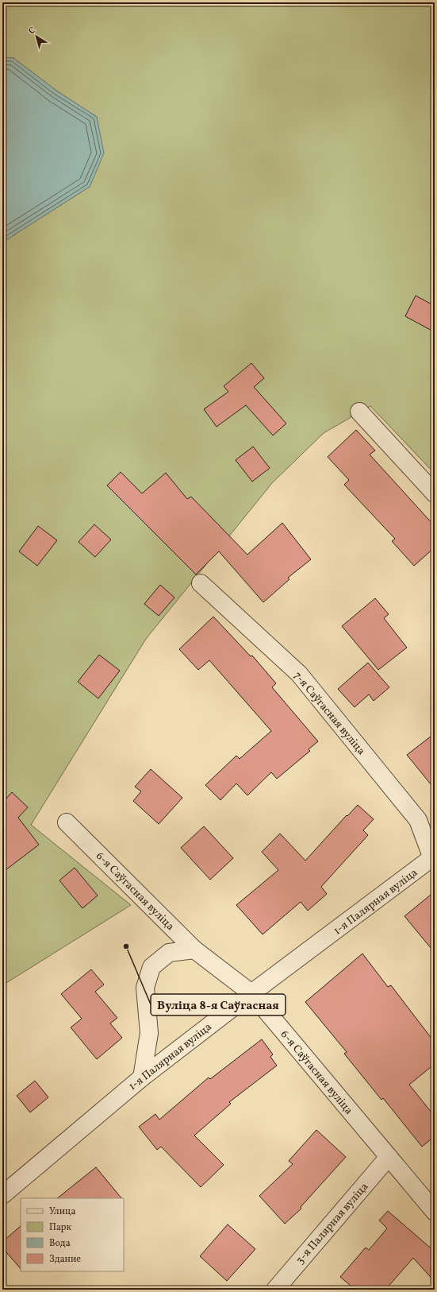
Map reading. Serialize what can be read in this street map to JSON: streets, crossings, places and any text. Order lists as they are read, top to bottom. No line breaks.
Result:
{"streets":{"street":["7-я Саўгасная вуліца","6-я Саўгасная вуліца","1-я Палярная вуліца","3-я Палярная вуліца"]},"crossings":[["7-я Саўгасная вуліца","1-я Палярная вуліца"],["6-я Саўгасная вуліца","1-я Палярная вуліца"],["6-я Саўгасная вуліца","3-я Палярная вуліца"]],"places":["Вуліца 8-я Саўгасная"],"legend":["Улица","Парк","Вода","Здание"],"north":"top left"}
